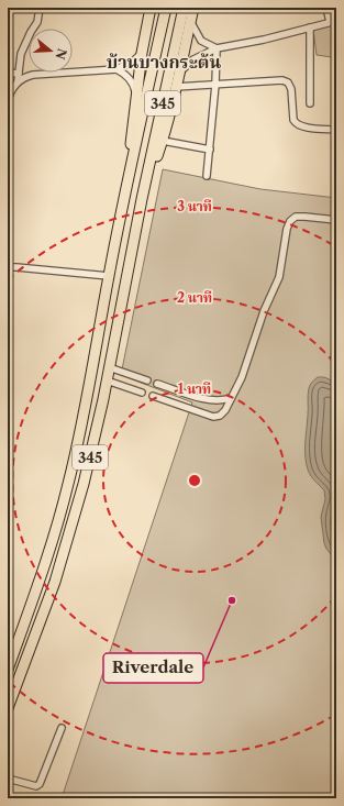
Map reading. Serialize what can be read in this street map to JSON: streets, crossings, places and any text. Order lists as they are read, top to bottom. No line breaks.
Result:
{"streets":{"main road":["345"]},"districts":["บ้านบางกระต้น"],"places":["Riverdale"],"north":"right","rings":["3 นาที","2 นาที","1 นาที"]}
